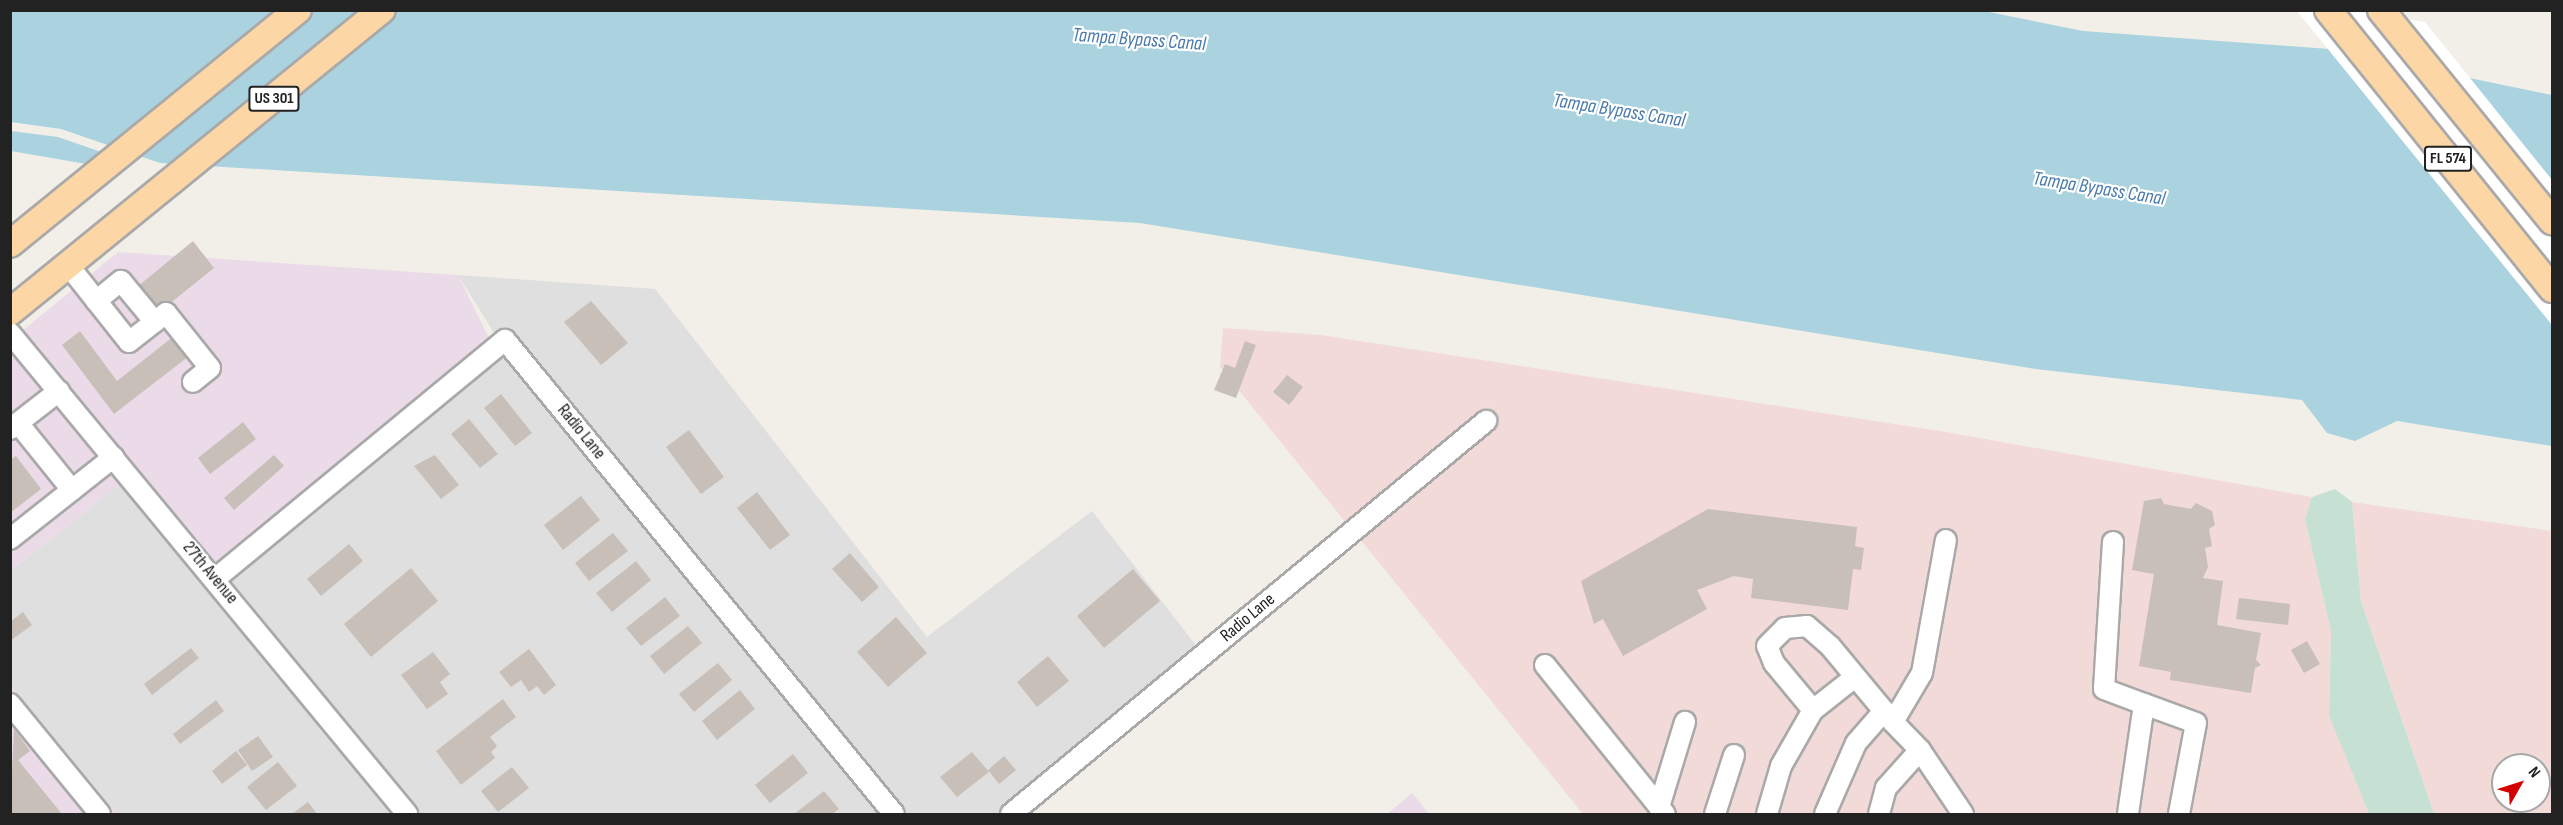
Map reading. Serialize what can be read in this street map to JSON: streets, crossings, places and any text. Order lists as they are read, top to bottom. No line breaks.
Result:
{"streets":{"main road":["US 301","FL 574"],"street":["Radio Lane","27th Avenue"]},"crossings":[["Radio Lane","27th Avenue"]],"water":["Tampa Bypass Canal"],"north":"top right"}
